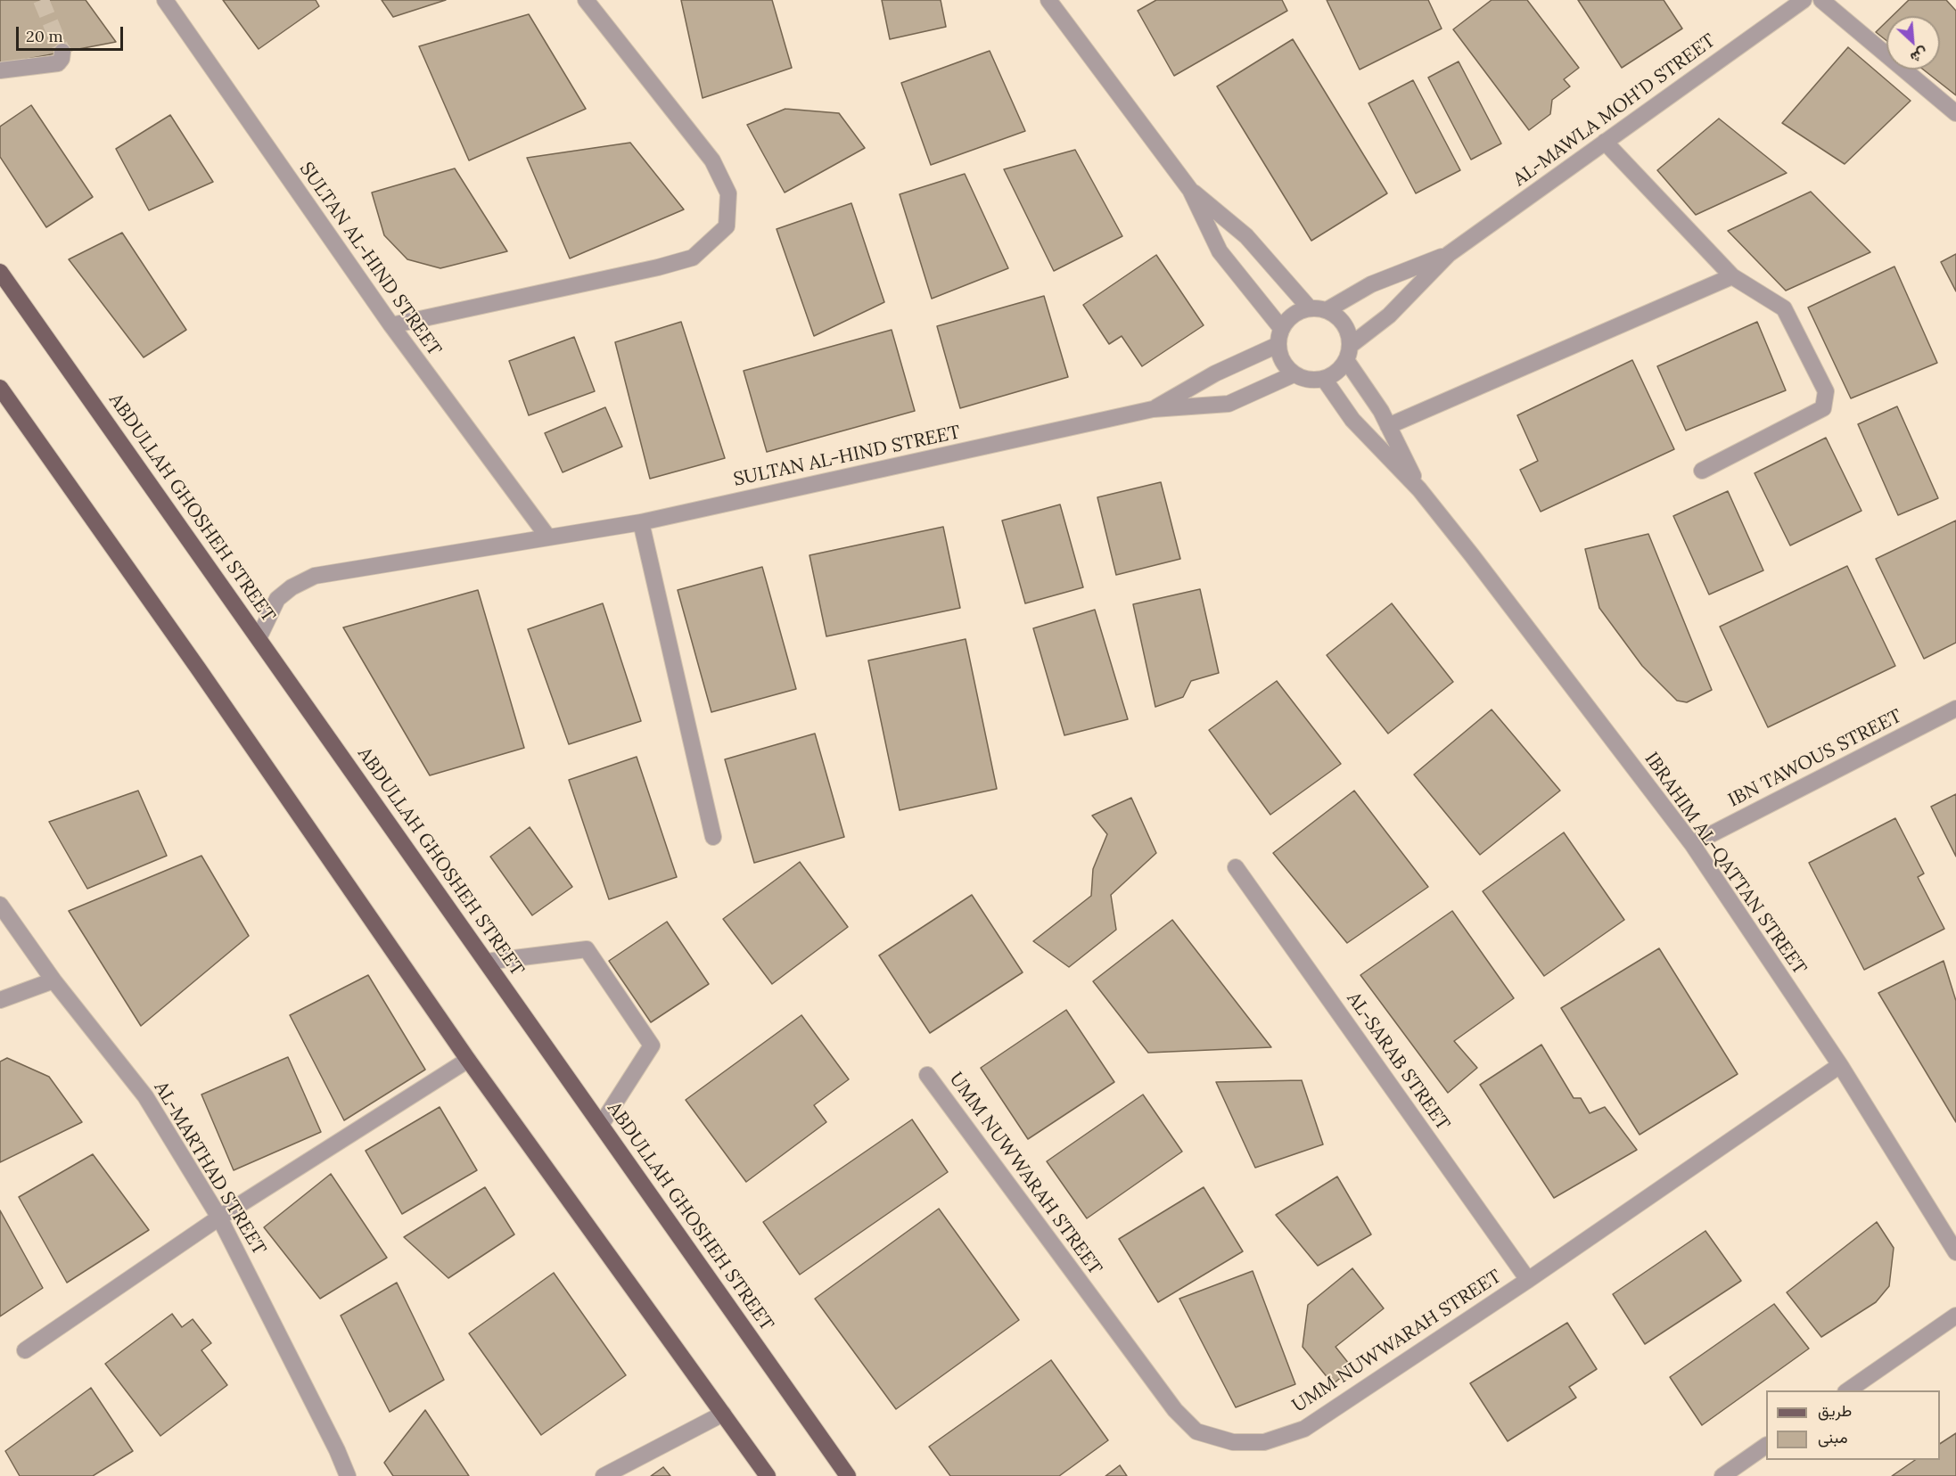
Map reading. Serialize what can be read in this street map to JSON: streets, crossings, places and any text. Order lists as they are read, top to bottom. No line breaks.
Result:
{"streets":{"main road":["ABDULLAH GHOSHEH STREET"],"street":["AL-MAWLA MOH'D STREET","SULTAN AL-HIND STREET","IBN TAWOUS STREET","IBRAHIM AL-QATTAN STREET","AL-SARAB STREET","AL-MARTHAD STREET","UMM NUWWARAH STREET"]},"crossings":[["AL-MAWLA MOH'D STREET","SULTAN AL-HIND STREET"],["AL-MAWLA MOH'D STREET","IBRAHIM AL-QATTAN STREET"],["SULTAN AL-HIND STREET","ABDULLAH GHOSHEH STREET"],["SULTAN AL-HIND STREET","IBRAHIM AL-QATTAN STREET"],["IBN TAWOUS STREET","IBRAHIM AL-QATTAN STREET"],["IBRAHIM AL-QATTAN STREET","UMM NUWWARAH STREET"],["AL-SARAB STREET","UMM NUWWARAH STREET"]],"legend":["طريق","مبنى"],"scale_bar":"20 m","north":"bottom right"}
